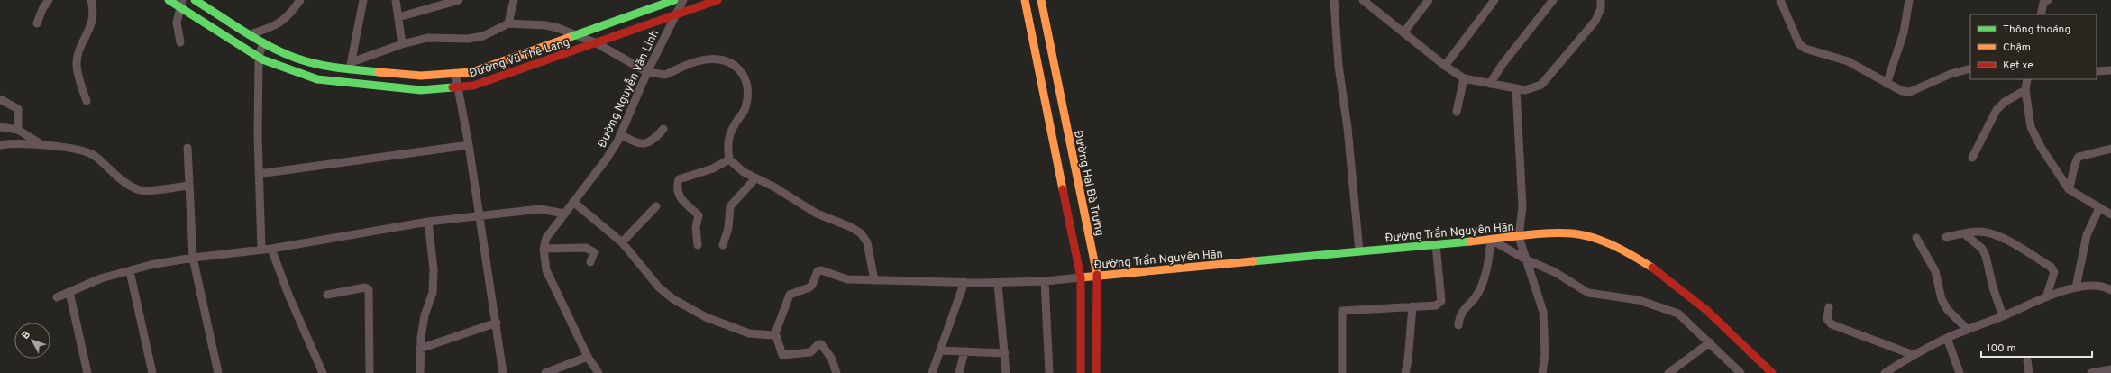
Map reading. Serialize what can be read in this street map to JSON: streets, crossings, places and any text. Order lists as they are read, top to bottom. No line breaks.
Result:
{"streets":{"street":["Đường Vũ Thê Lang","Đường Nguyễn Văn Linh","Đường Hai Bà Trưng","Đường Trần Nguyên Hãn"]},"crossings":[["Đường Vũ Thê Lang","Đường Nguyễn Văn Linh"],["Đường Hai Bà Trưng","Đường Trần Nguyên Hãn"]],"legend":["Thông thoáng","Chậm","Kẹt xe"],"scale_bar":"100 m","north":"top left"}
